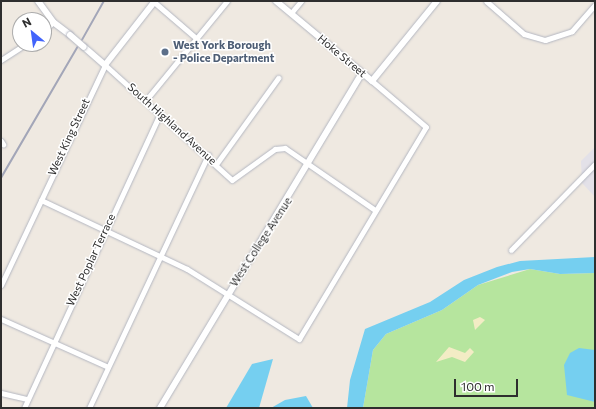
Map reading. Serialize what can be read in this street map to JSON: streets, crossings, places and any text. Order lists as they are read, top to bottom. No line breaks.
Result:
{"streets":{"street":["Hoke Street","South Highland Avenue","West King Street","West College Avenue","West Poplar Terrace"]},"crossings":[["Hoke Street","South Highland Avenue"],["Hoke Street","West College Avenue"],["South Highland Avenue","West King Street"],["South Highland Avenue","West College Avenue"],["South Highland Avenue","West Poplar Terrace"]],"places":["West York Borough - Police Department"],"scale_bar":"100 m","north":"top left"}
